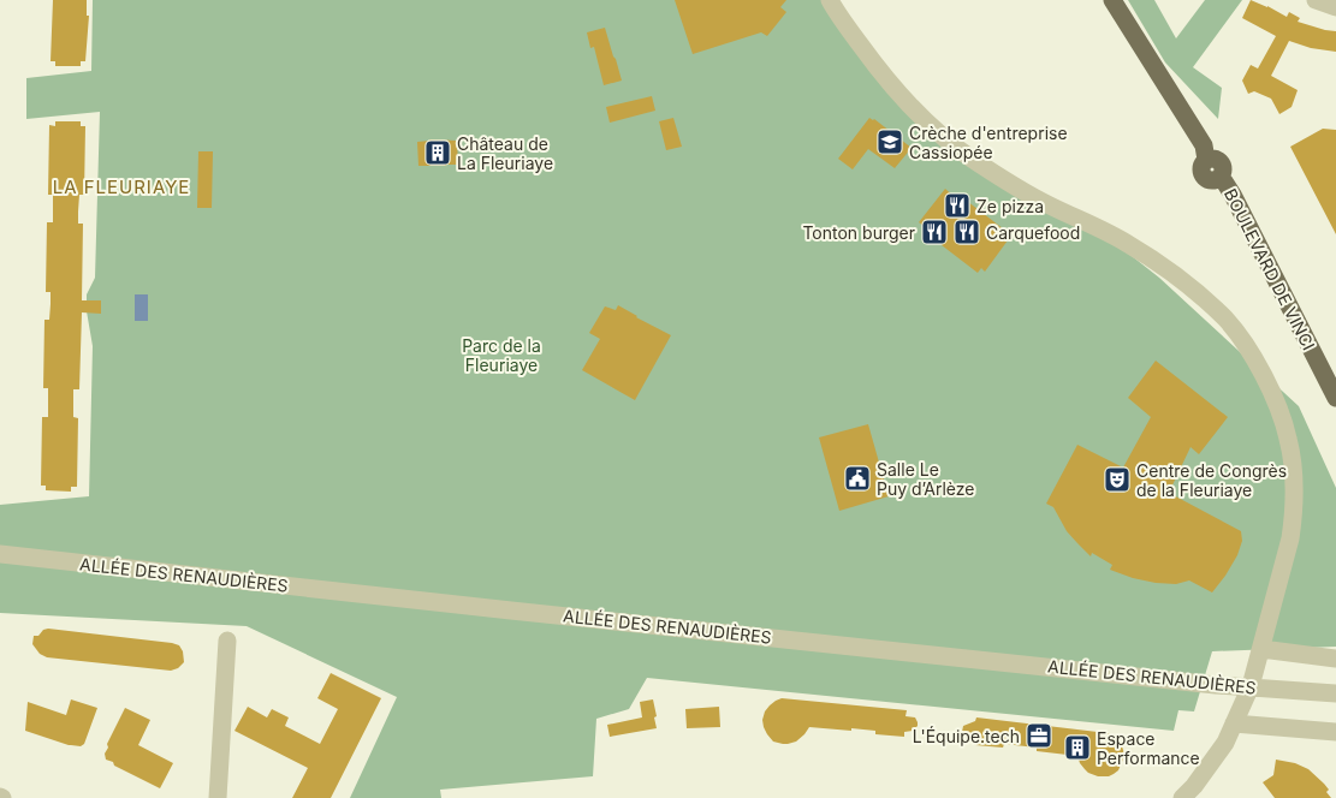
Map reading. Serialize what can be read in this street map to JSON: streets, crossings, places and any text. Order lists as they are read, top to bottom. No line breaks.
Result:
{"streets":{"main road":["BOULEVARD DE VINCI"],"street":["ALLÉE DES RENAUDIÈRES"]},"districts":["LA FLEURIAYE"],"parks":["Parc de la Fleuriaye"],"places":{"school or university":["Crèche d'entreprise Cassiopée"],"building":["Château de La Fleuriaye","Espace Performance"],"restaurant":["Ze pizza","Tonton burger","Carquefood"],"public building":["Salle Le Puy d’Arlèze"],"theatre":["Centre de Congrès de la Fleuriaye"],"office":["L'Équipe.tech"]}}
